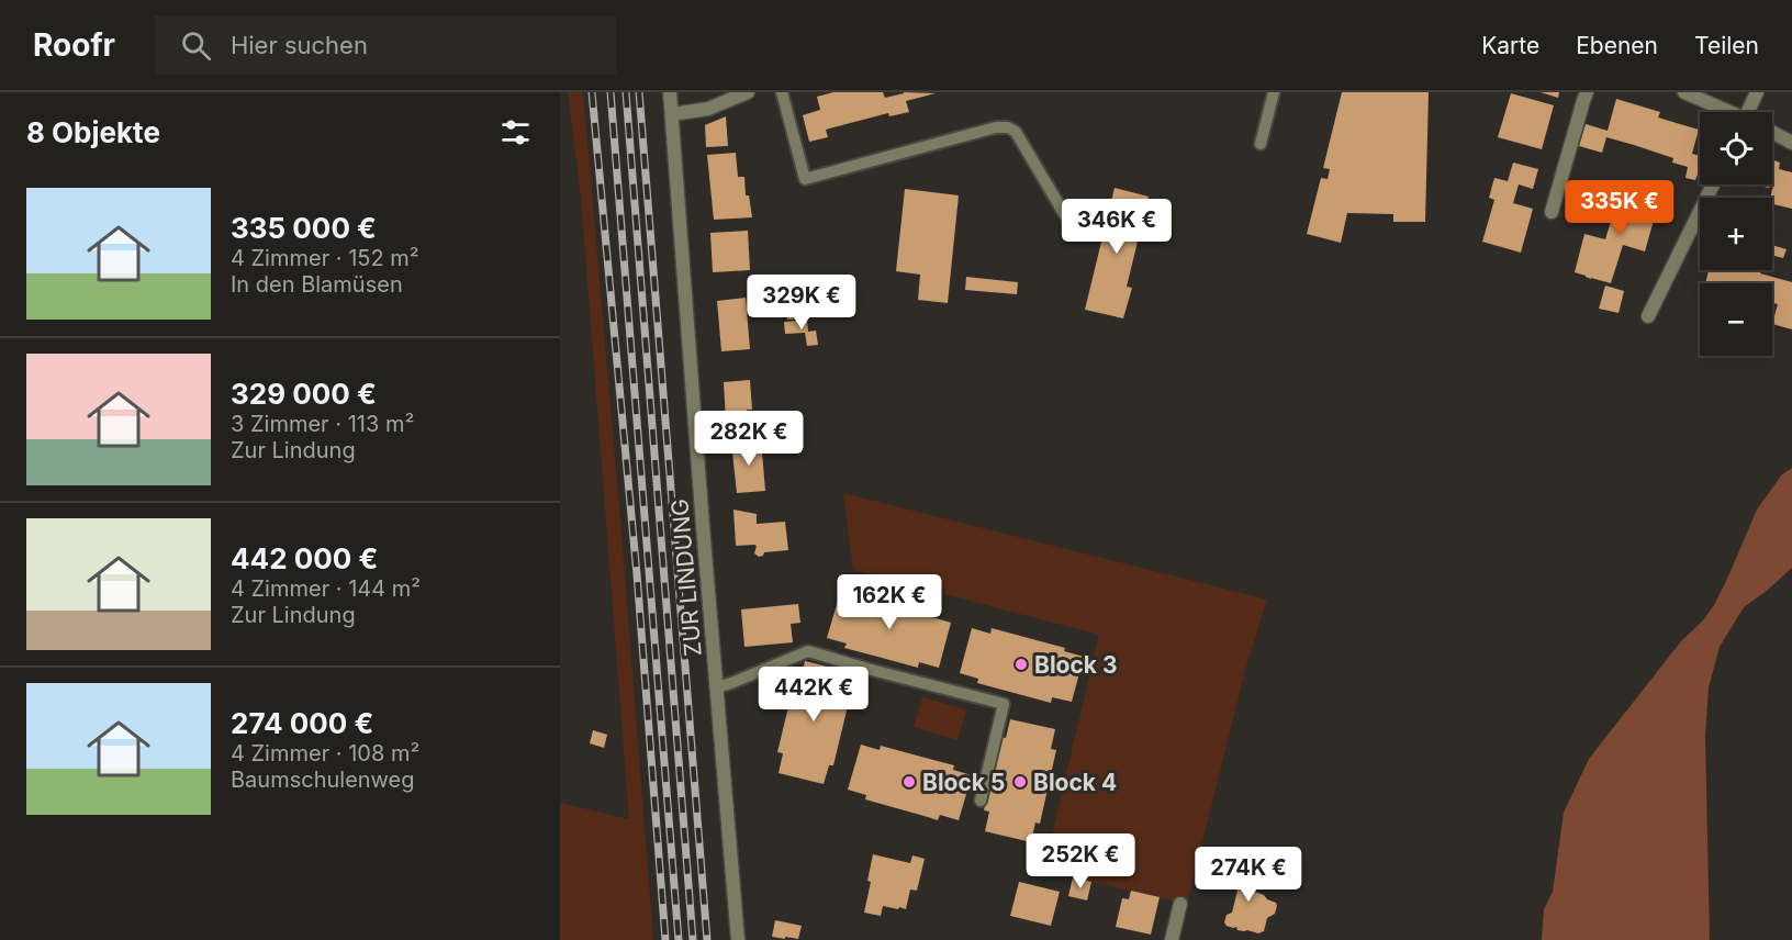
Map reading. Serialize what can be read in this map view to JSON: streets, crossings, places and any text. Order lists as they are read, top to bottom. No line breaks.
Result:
{"streets":{"street":["ZUR LINDUNG"]},"places":["Block 3","Block 5","Block 4"],"page":{"header":"Roofr","search":"Hier suchen","nav":["Karte","Ebenen","Teilen"],"heading":"8 Objekte","map_buttons":["+","−"],"list":[{"name":"335 000 €","note":"4 Zimmer · 152 m² · In den Blamüsen"},{"name":"329 000 €","note":"3 Zimmer · 113 m² · Zur Lindung"},{"name":"442 000 €","note":"4 Zimmer · 144 m² · Zur Lindung"},{"name":"274 000 €","note":"4 Zimmer · 108 m² · Baumschulenweg"}],"price":["335K €","346K €","329K €","282K €","162K €","442K €","252K €","274K €"]}}
